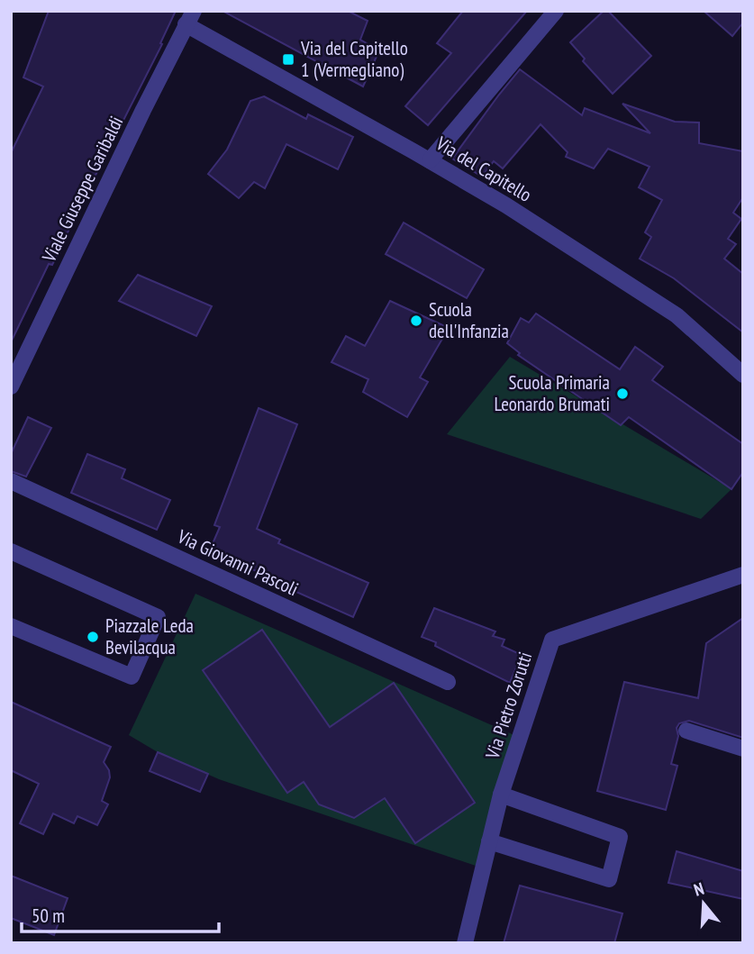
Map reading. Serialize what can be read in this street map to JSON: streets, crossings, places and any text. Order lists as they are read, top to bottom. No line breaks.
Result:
{"streets":{"street":["Via del Capitello","Viale Giuseppe Garibaldi","Via Giovanni Pascoli","Via Pietro Zorutti"]},"crossings":[["Via del Capitello","Viale Giuseppe Garibaldi"]],"places":{"transit":["Via del Capitello 1 (Vermegliano)"],"other":["Scuola dell'Infanzia","Scuola Primaria Leonardo Brumati","Piazzale Leda Bevilacqua"]},"scale_bar":"50 m","north":"top"}
